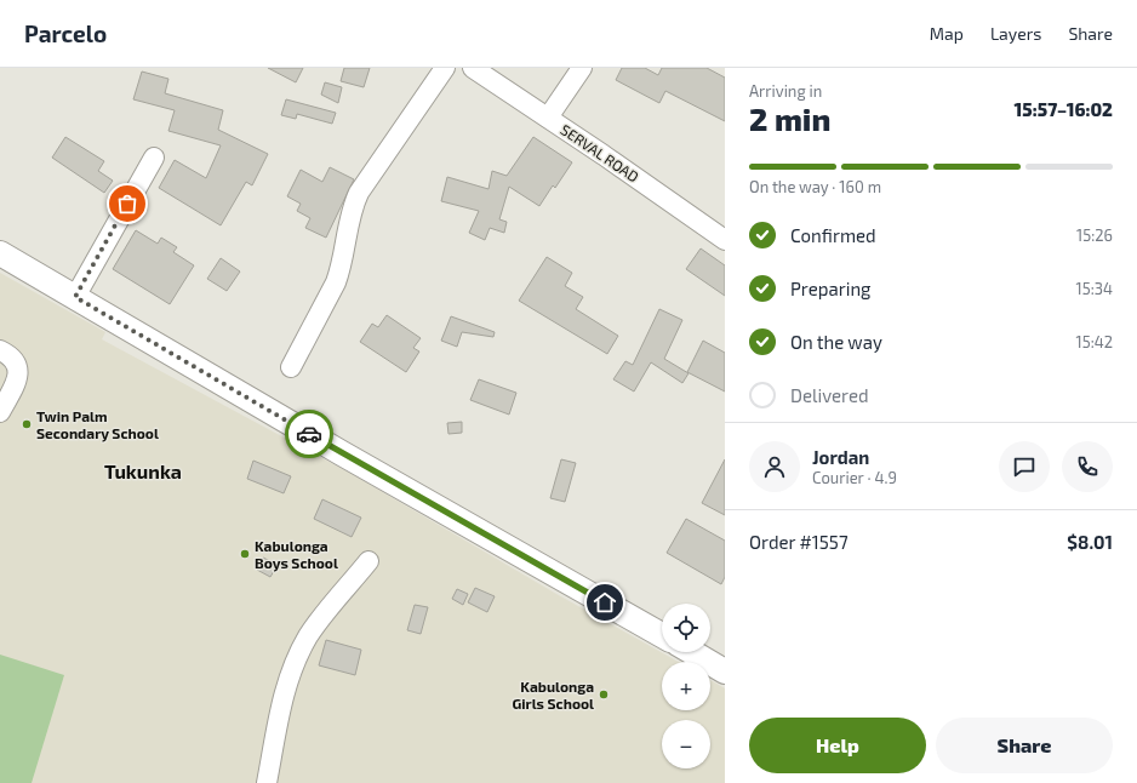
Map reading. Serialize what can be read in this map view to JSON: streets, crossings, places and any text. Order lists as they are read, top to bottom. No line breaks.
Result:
{"streets":{"street":["SERVAL ROAD"]},"districts":["Tukunka"],"places":["Twin Palm Secondary School","Kabulonga Boys School","Kabulonga Girls School"],"page":{"header":"Parcelo","nav":["Map","Layers","Share"],"heading":["2 min","Arriving in","15:57–16:02"],"panel":["Jordan","Courier · 4.9","Order #1557","$8.01"],"bar":"On the way · 160 m","list":[["Confirmed","15:26"],["Preparing","15:34"],["On the way","15:42"],"Delivered"],"map_buttons":["+","−"],"buttons":["Help","Share"]}}
